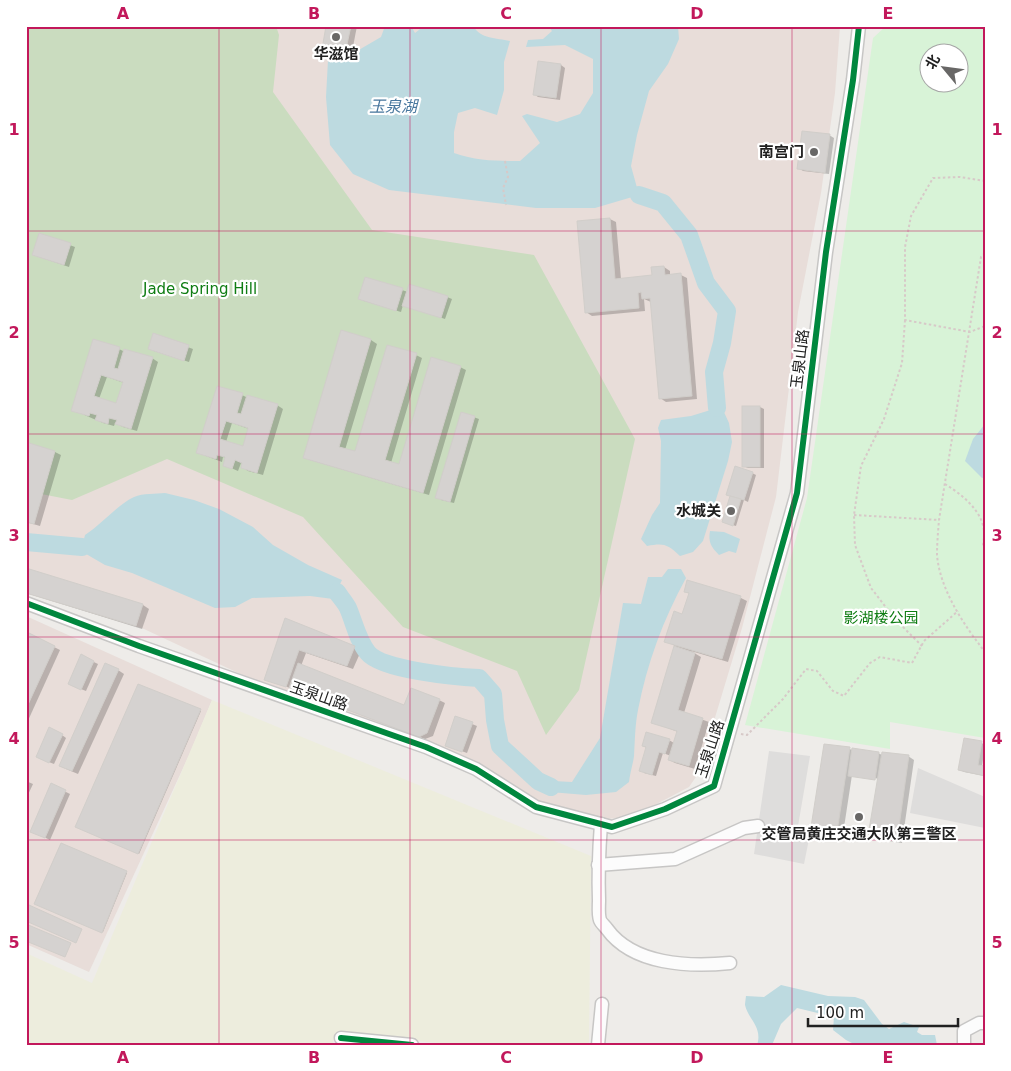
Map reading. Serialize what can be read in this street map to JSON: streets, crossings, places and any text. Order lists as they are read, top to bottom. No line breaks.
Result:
{"streets":{"street":["玉泉山路"]},"water":["玉泉湖"],"parks":["Jade Spring Hill","影湖楼公园"],"places":["华滋馆","南宫门","水城关","交管局黄庄交通大队第三警区"],"scale_bar":"100 m","north":"top left","grid":{"columns":["A","B","C","D","E"],"rows":["1","2","3","4","5"]}}
